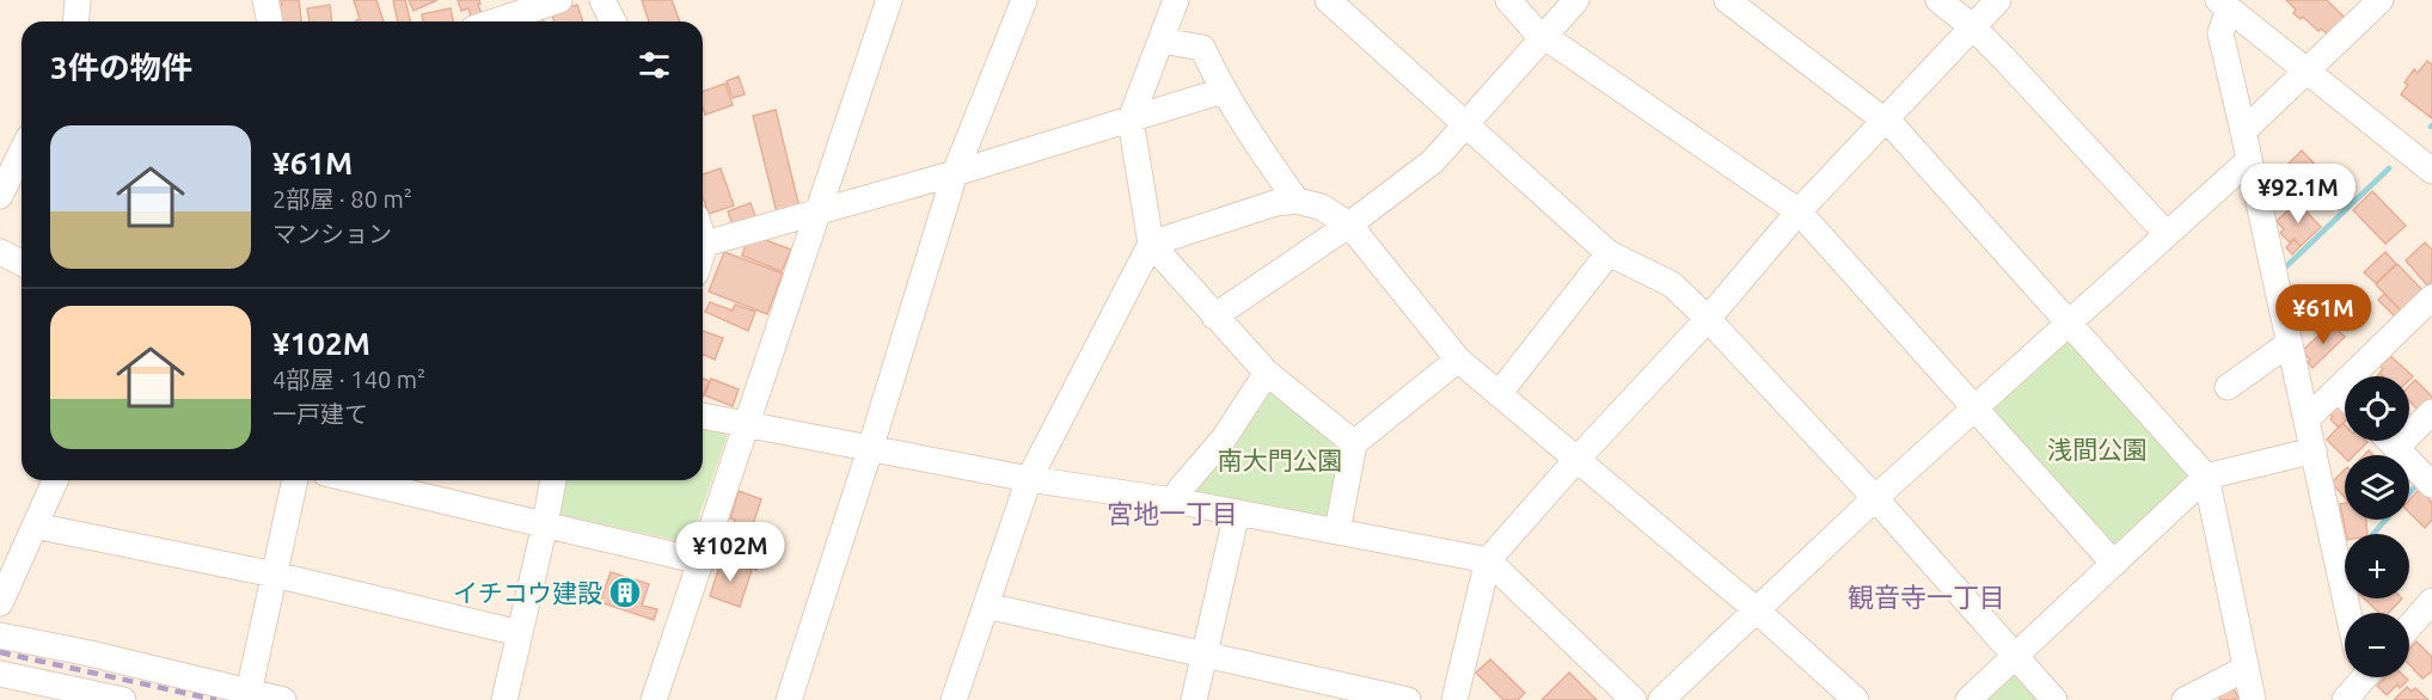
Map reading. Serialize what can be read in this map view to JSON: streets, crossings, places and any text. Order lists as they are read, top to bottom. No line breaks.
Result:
{"districts":["宮地一丁目","観音寺一丁目"],"parks":["浅間公園","南大門公園"],"places":{"building":["イチコウ建設"]},"page":{"heading":"3件の物件","list":[{"name":"¥61M","note":"2部屋 · 80 m² · マンション"},{"name":"¥102M","note":"4部屋 · 140 m² · 一戸建て"}],"price":["¥92.1M","¥61M","¥102M"],"map_buttons":["+","−"]}}
